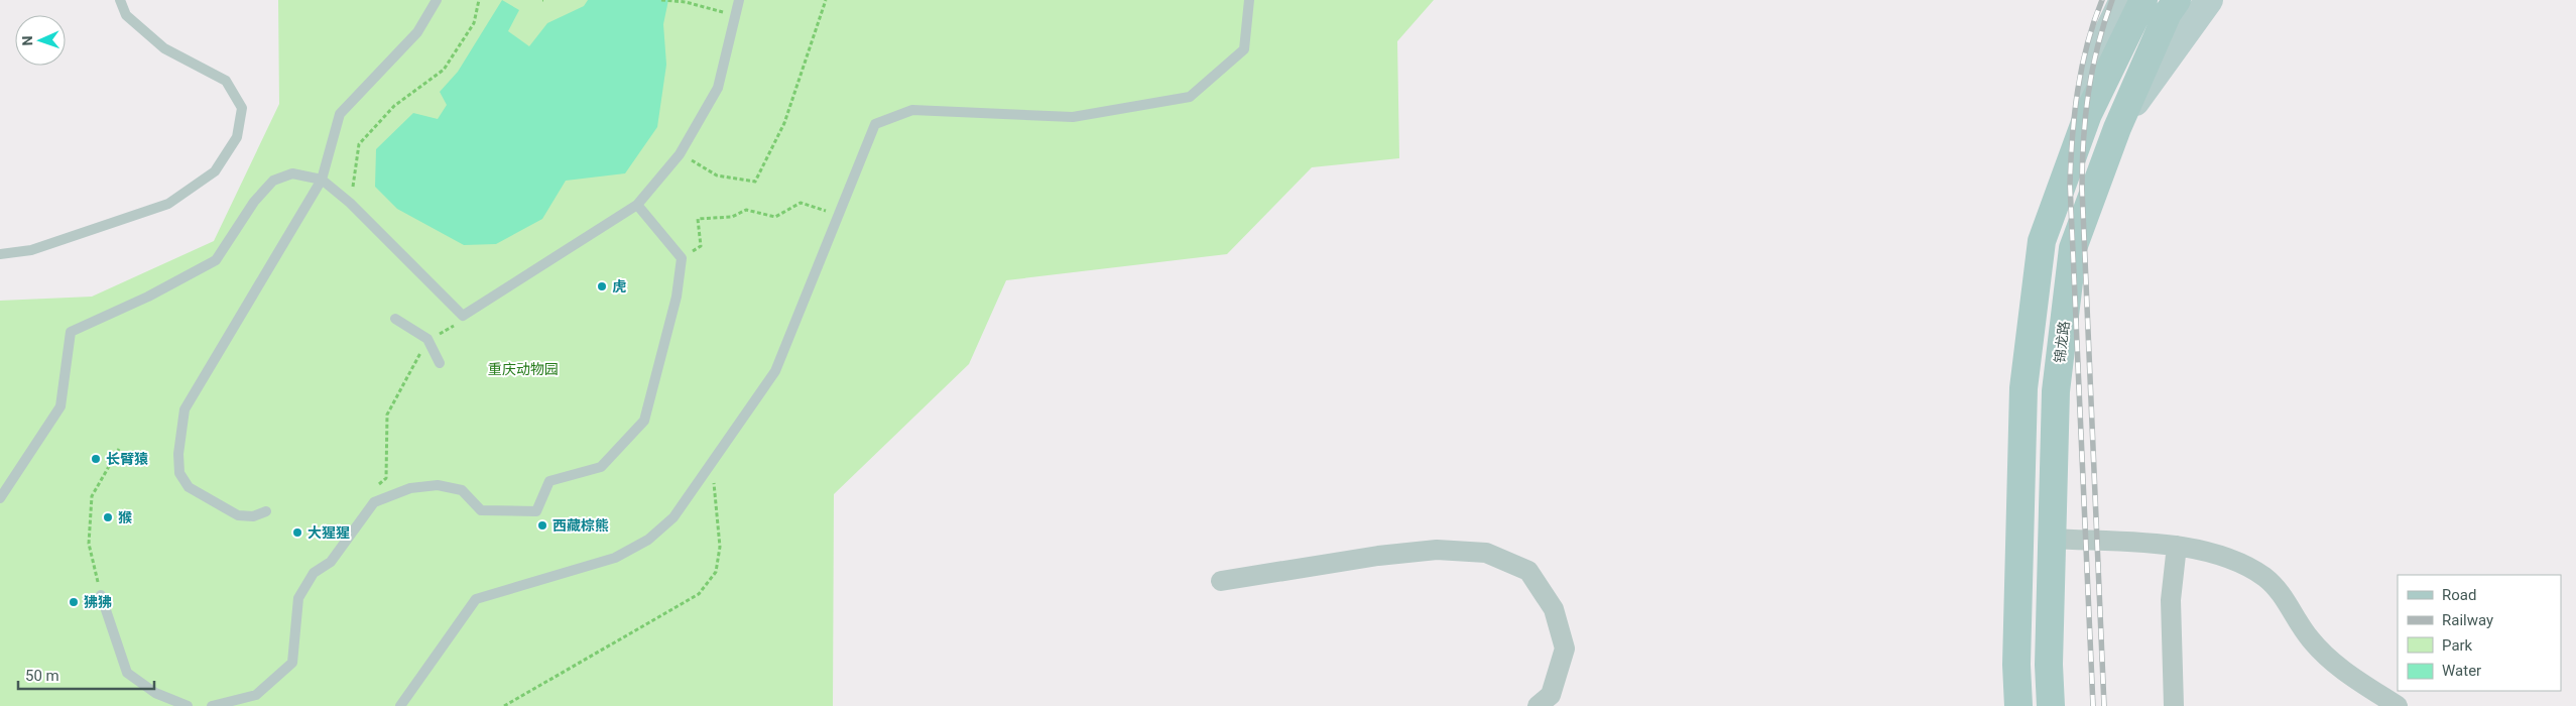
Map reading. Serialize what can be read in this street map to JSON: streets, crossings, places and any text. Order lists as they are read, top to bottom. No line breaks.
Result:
{"streets":{"main road":["锦龙路"]},"parks":["重庆动物园"],"places":["虎","长臂猿","猴","西藏棕熊","大猩猩","狒狒"],"legend":["Road","Railway","Park","Water"],"scale_bar":"50 m","north":"left"}
